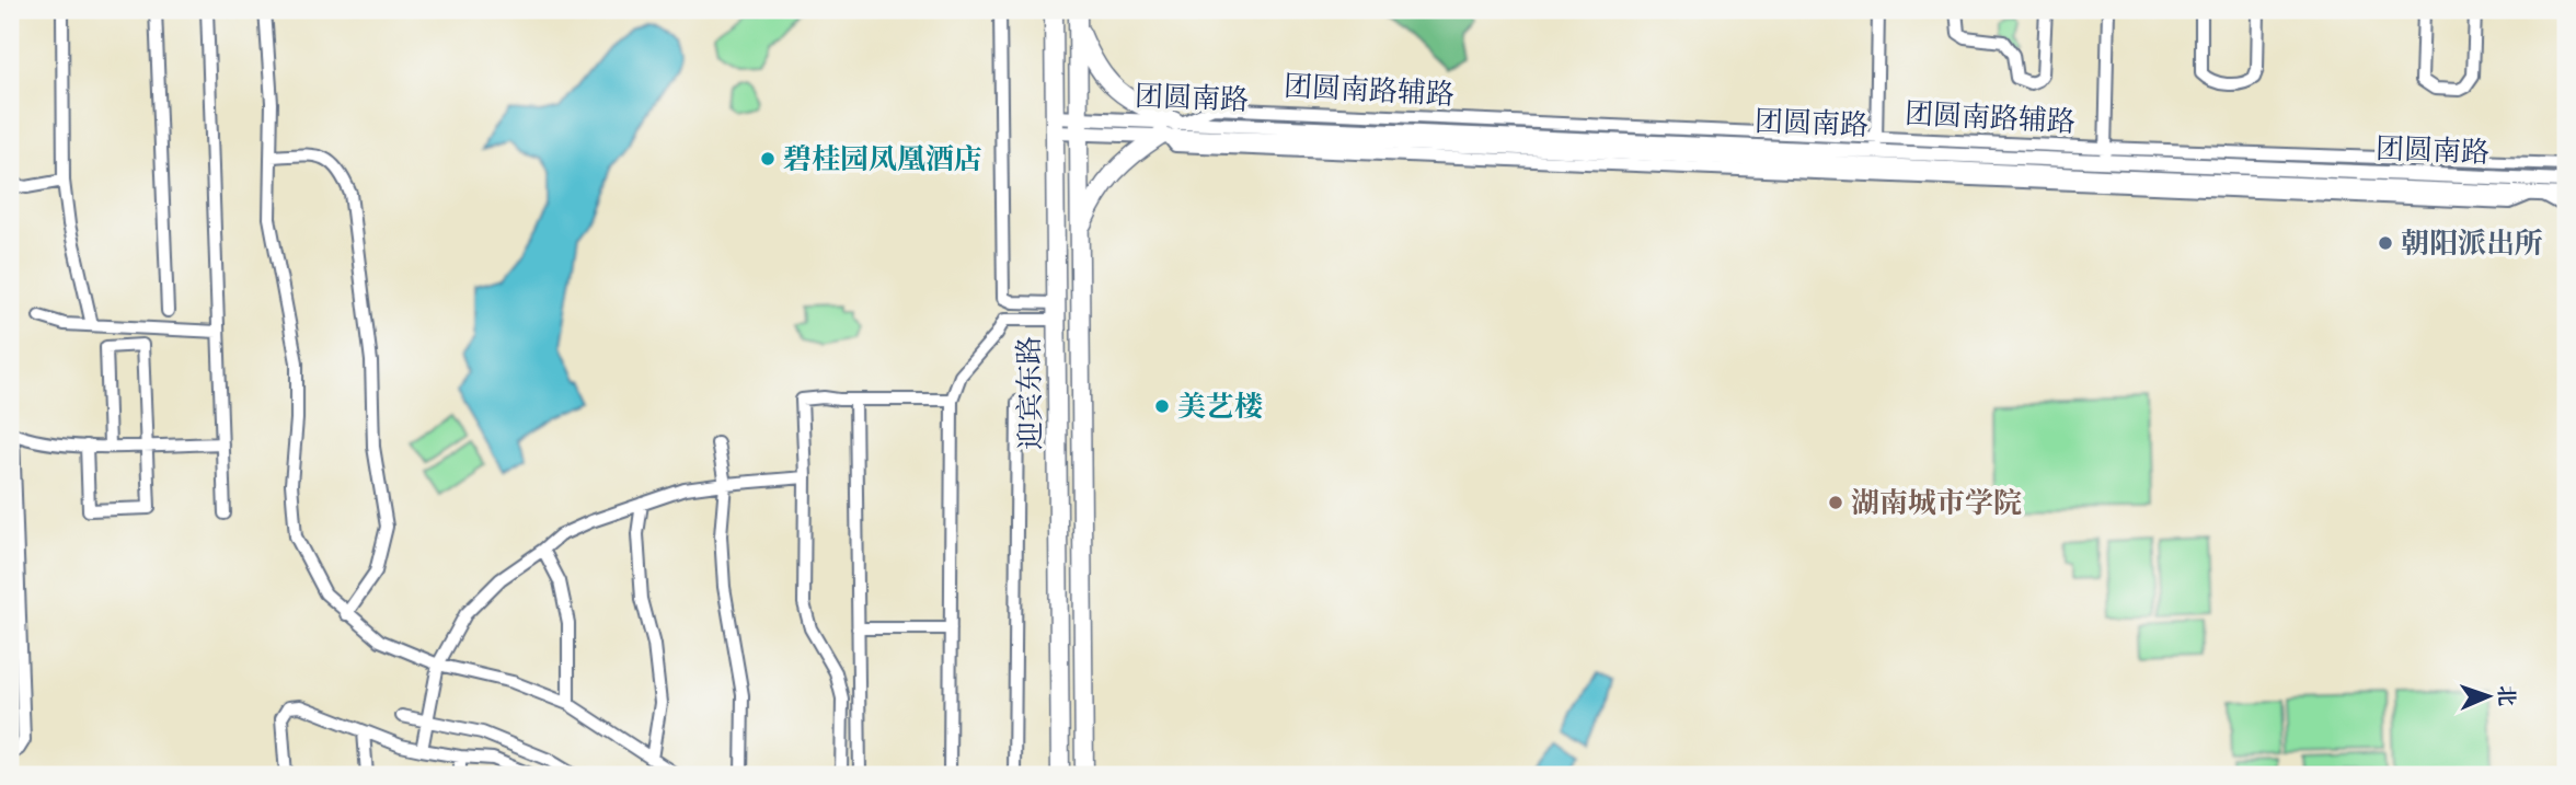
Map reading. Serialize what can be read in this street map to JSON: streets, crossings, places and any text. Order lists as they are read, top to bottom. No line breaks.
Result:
{"streets":{"highway":["迎宾东路"],"main road":["团圆南路"],"street":["团圆南路辅路"]},"crossings":[["团圆南路辅路","团圆南路"],["团圆南路","迎宾东路"]],"places":["碧桂园凤凰酒店","朝阳派出所","美艺楼","湖南城市学院"],"north":"right"}
